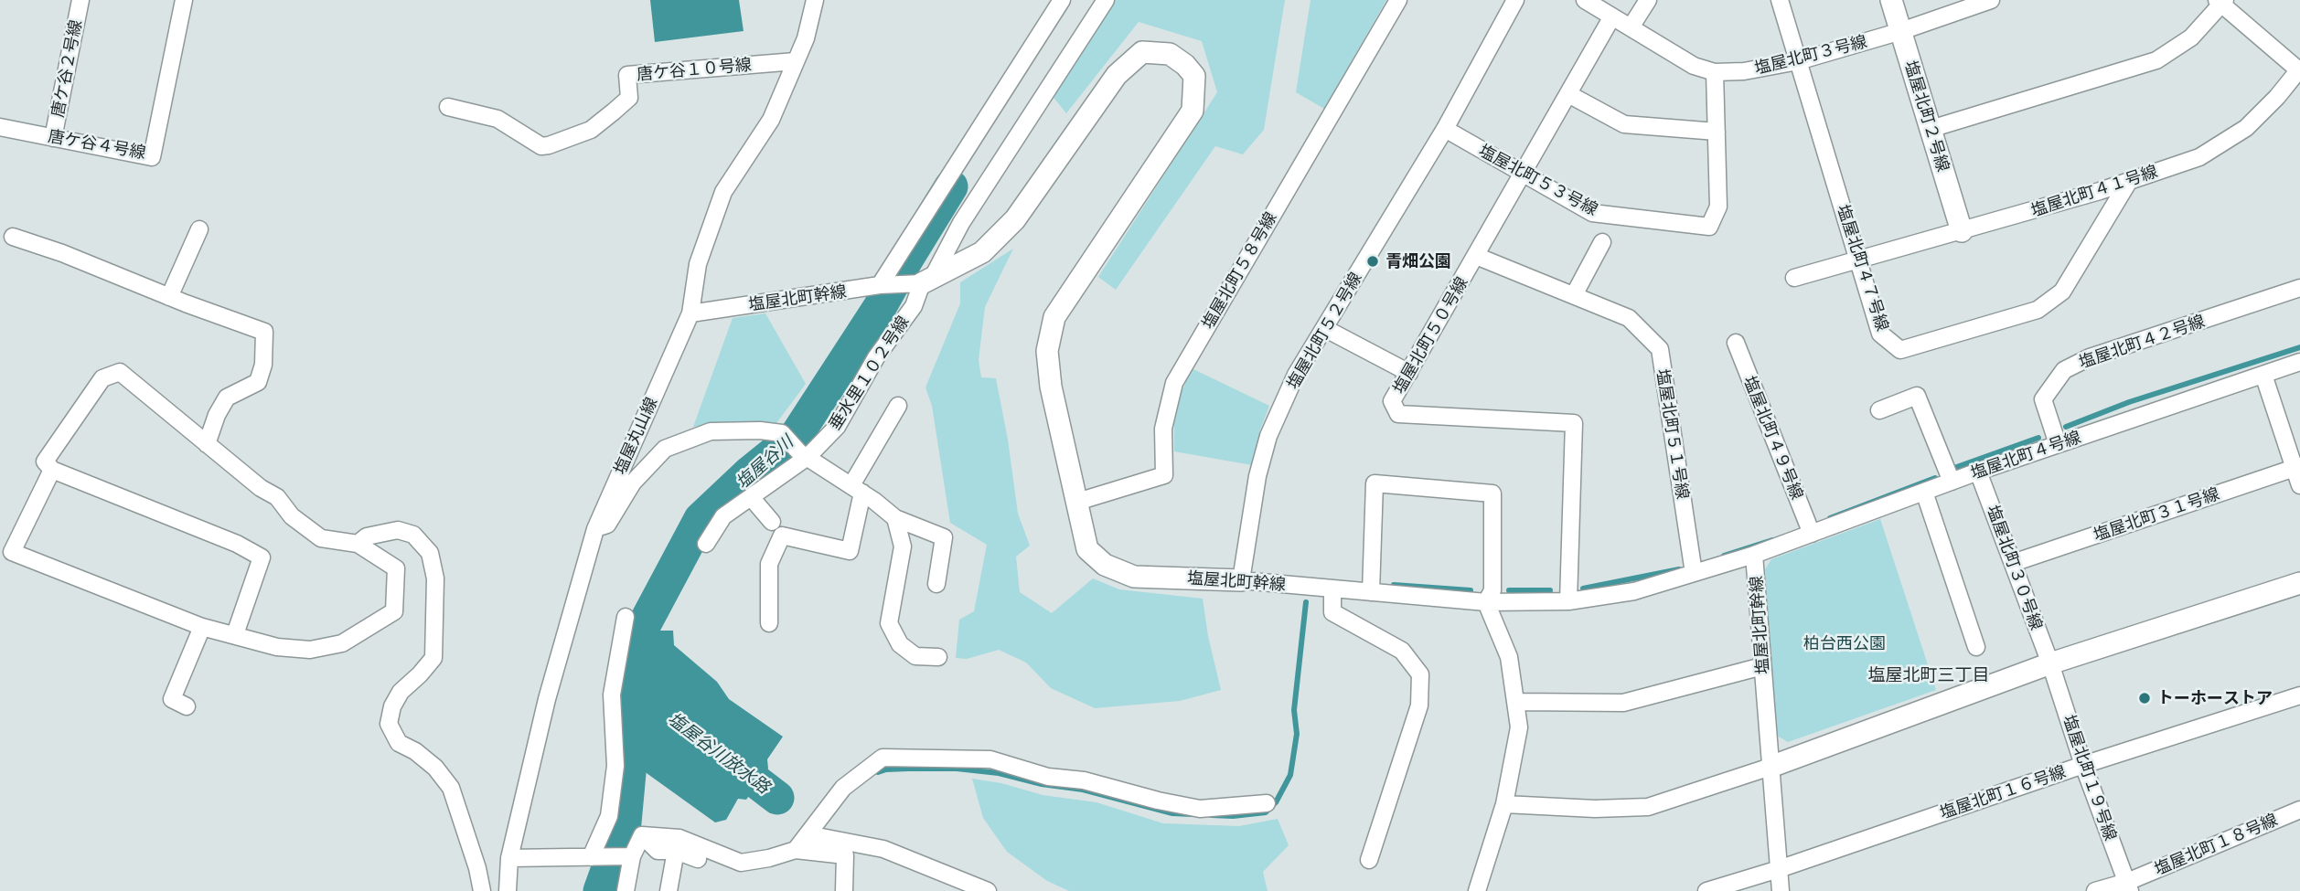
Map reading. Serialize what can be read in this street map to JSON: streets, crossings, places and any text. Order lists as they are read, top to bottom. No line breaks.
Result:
{"streets":{"street":["塩屋北町３号線","唐ケ谷２号線","唐ケ谷１０号線","塩屋北町２号線","唐ケ谷４号線","塩屋北町５３号線","塩屋北町４１号線","塩屋北町４７号線","塩屋北町５８号線","塩屋北町幹線","塩屋北町５２号線","塩屋北町５０号線","塩屋北町４２号線","垂水里１０２号線","塩屋北町５１号線","塩屋丸山線","塩屋北町４９号線","塩屋北町４号線","塩屋北町３１号線","塩屋北町３０号線","塩屋北町１９号線","塩屋北町１６号線","塩屋北町１８号線"]},"crossings":[["塩屋北町３号線","塩屋北町２号線"],["塩屋北町３号線","塩屋北町５３号線"],["塩屋北町３号線","塩屋北町４７号線"],["塩屋北町３号線","塩屋北町５０号線"],["唐ケ谷２号線","唐ケ谷４号線"],["唐ケ谷１０号線","塩屋丸山線"],["塩屋北町２号線","塩屋北町４１号線"],["塩屋北町５３号線","塩屋北町５２号線"],["塩屋北町５３号線","塩屋北町５０号線"],["塩屋北町４１号線","塩屋北町４７号線"],["塩屋北町５８号線","塩屋北町幹線"],["塩屋北町幹線","塩屋北町５２号線"],["塩屋北町幹線","塩屋北町５０号線"],["塩屋北町幹線","垂水里１０２号線"],["塩屋北町幹線","塩屋北町５１号線"],["塩屋北町幹線","塩屋丸山線"],["塩屋北町幹線","塩屋北町４号線"],["塩屋北町５０号線","塩屋北町５１号線"],["塩屋北町４２号線","塩屋北町４号線"],["塩屋北町４９号線","塩屋北町４号線"],["塩屋北町４号線","塩屋北町３０号線"],["塩屋北町３１号線","塩屋北町３０号線"],["塩屋北町３０号線","塩屋北町１９号線"],["塩屋北町１９号線","塩屋北町１６号線"],["塩屋北町１９号線","塩屋北町１８号線"]],"districts":["塩屋北町三丁目"],"water":["塩屋谷川","塩屋谷川放水路"],"parks":["柏台西公園"],"places":["青畑公園","トーホーストア"]}
